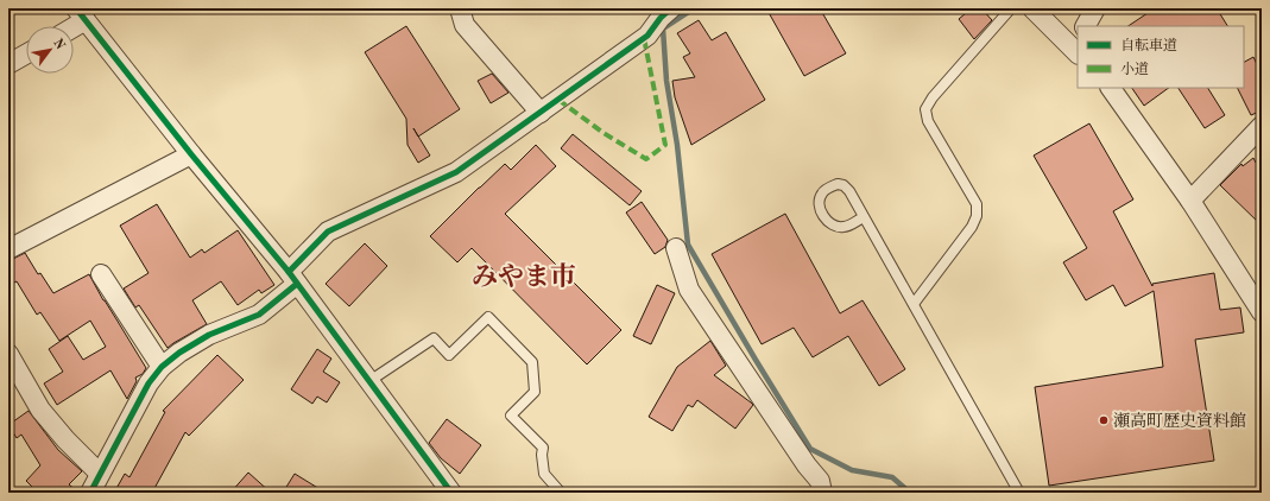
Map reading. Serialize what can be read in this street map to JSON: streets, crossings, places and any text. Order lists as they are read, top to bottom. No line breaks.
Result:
{"districts":["みやま市"],"places":["瀬高町歴史資料館"],"legend":["自転車道","小道"],"north":"top right"}
